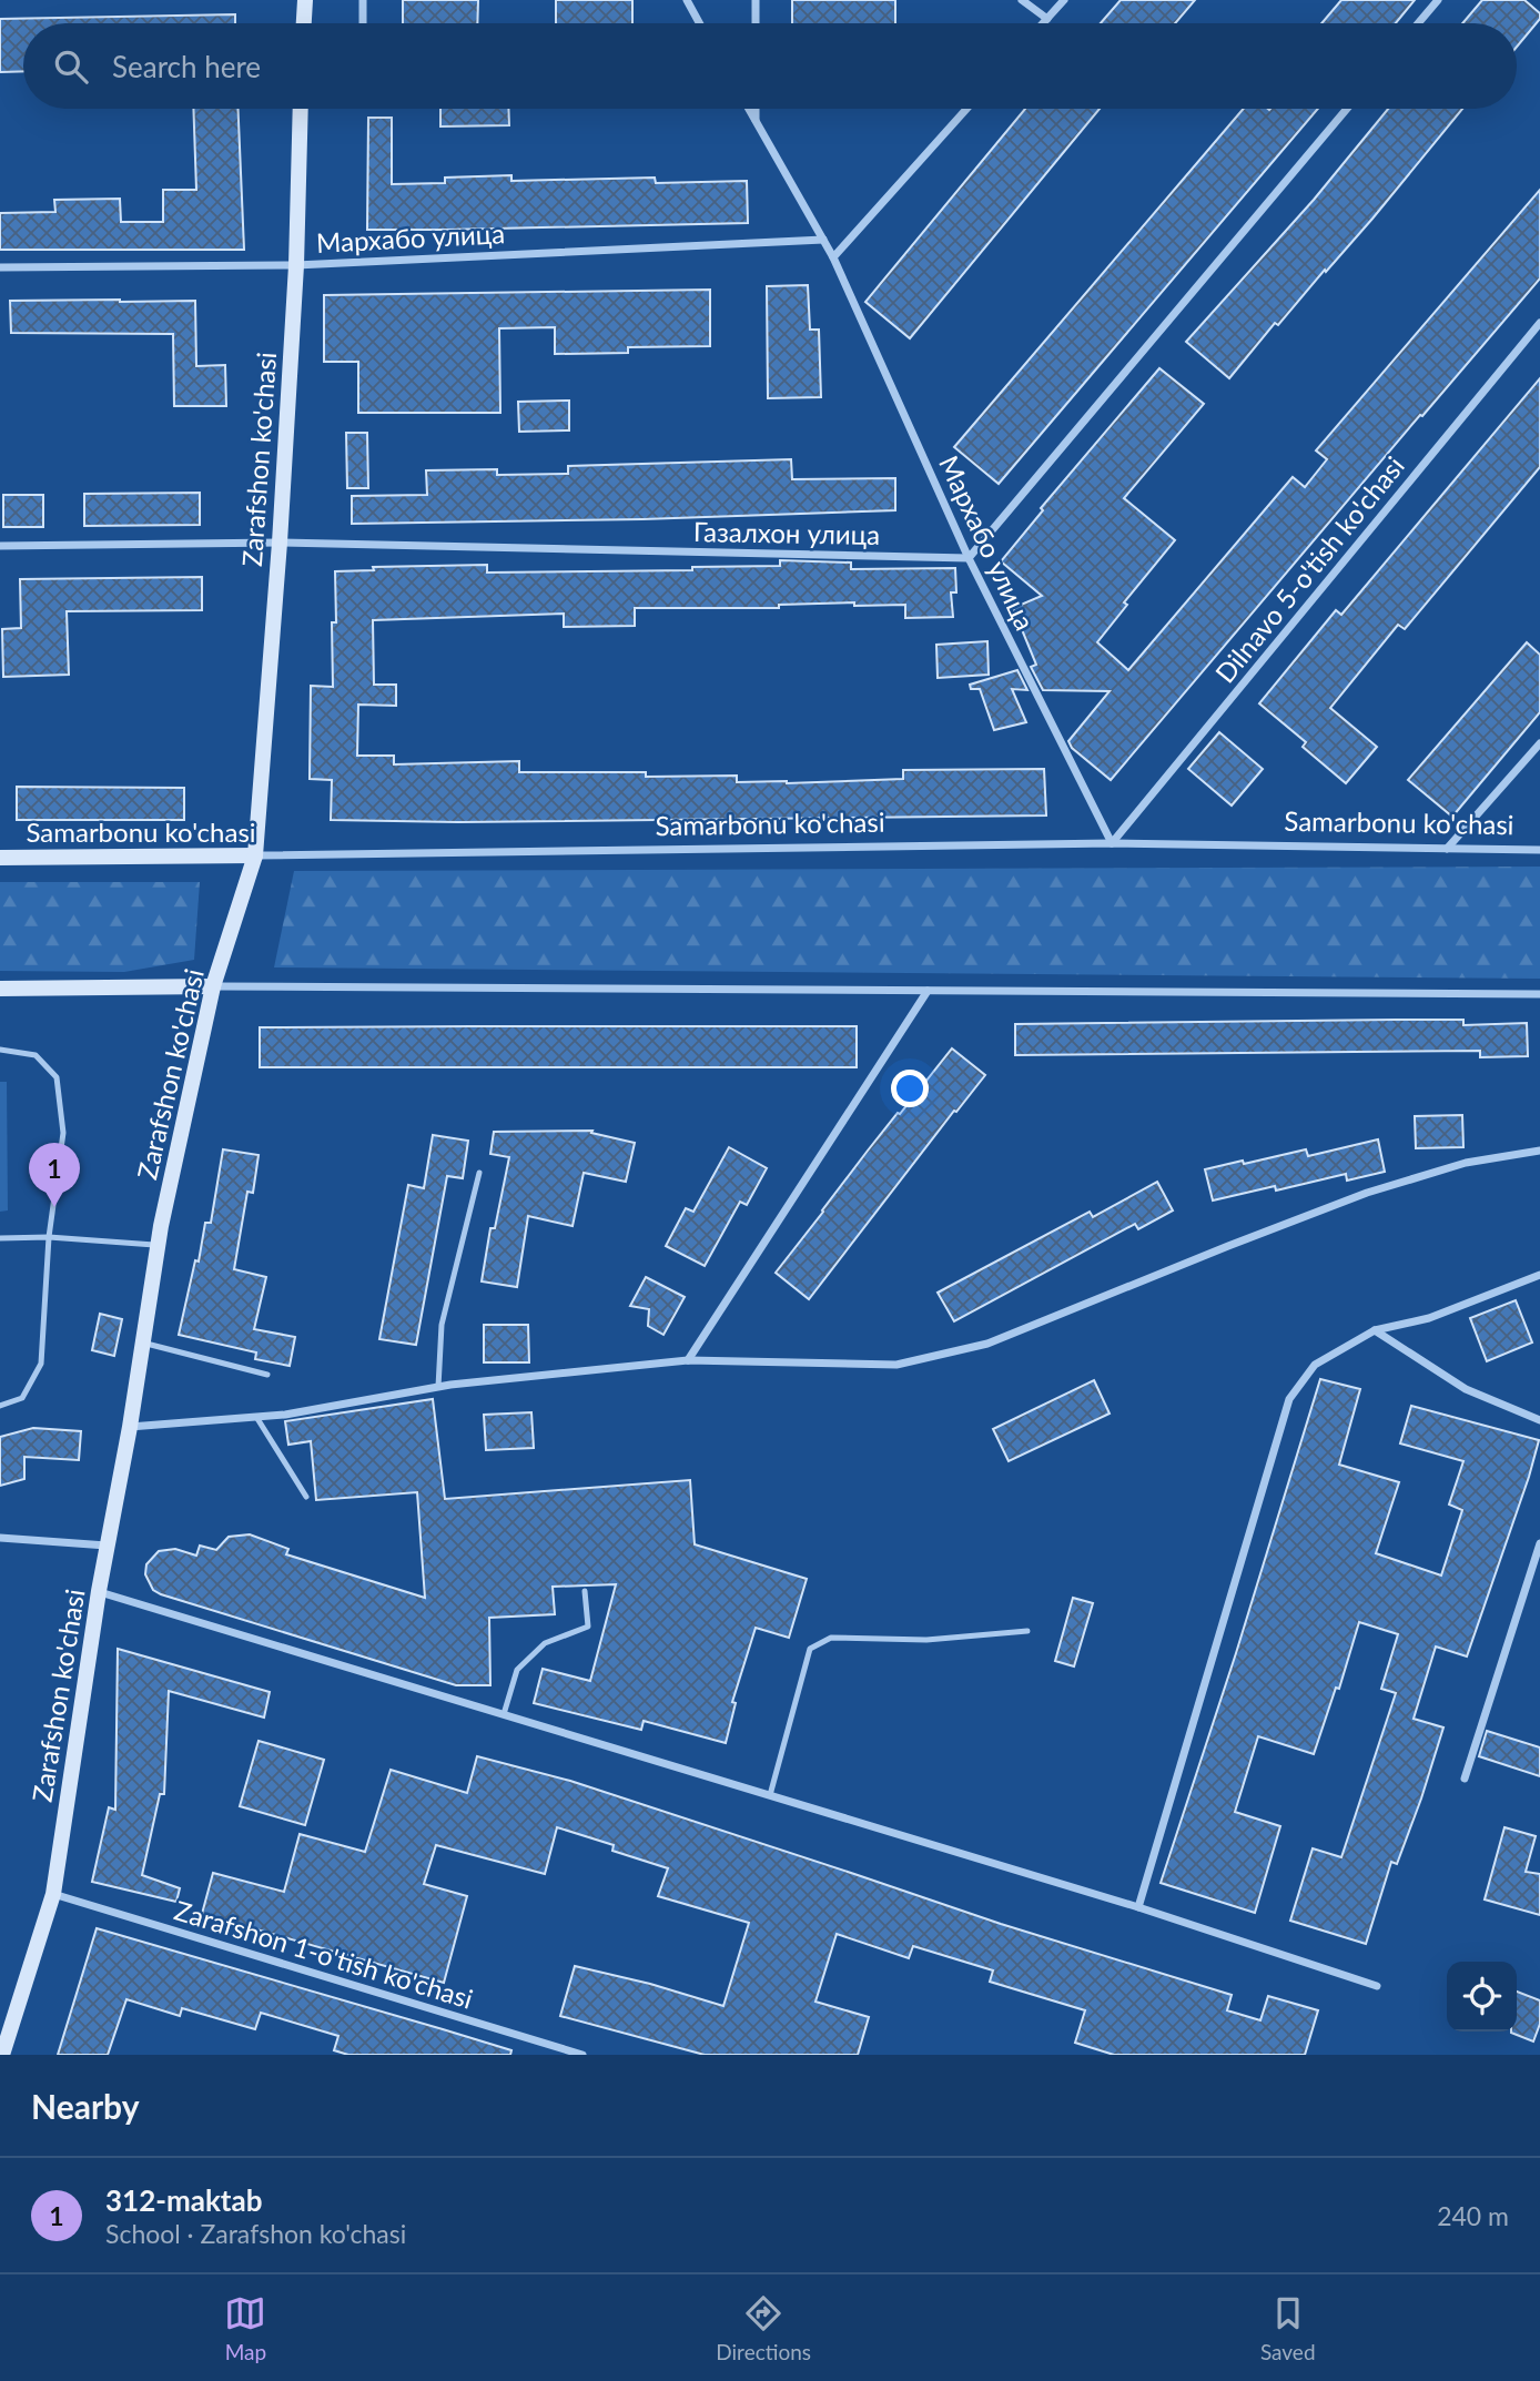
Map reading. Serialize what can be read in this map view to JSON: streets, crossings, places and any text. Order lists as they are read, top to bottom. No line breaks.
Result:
{"streets":{"street":["Мархабо улица","Zarafshon ko'chasi","Газалхон улица","Dilnavo 5-o'tish ko'chasi","Samarbonu ko'chasi","Zarafshon 1-o'tish ko'chasi"]},"crossings":[["Мархабо улица","Zarafshon ko'chasi"],["Мархабо улица","Газалхон улица"],["Мархабо улица","Dilnavo 5-o'tish ko'chasi"],["Мархабо улица","Samarbonu ko'chasi"],["Zarafshon ko'chasi","Газалхон улица"],["Zarafshon ko'chasi","Samarbonu ko'chasi"],["Zarafshon ko'chasi","Zarafshon 1-o'tish ko'chasi"],["Dilnavo 5-o'tish ko'chasi","Samarbonu ko'chasi"]],"page":{"search":"Search here","pins":"1","heading":"Nearby","list":[{"mark":"1","name":"312-maktab","note":"School · Zarafshon ko'chasi","value":"240 m"}],"nav":["Map","Directions","Saved"]}}
